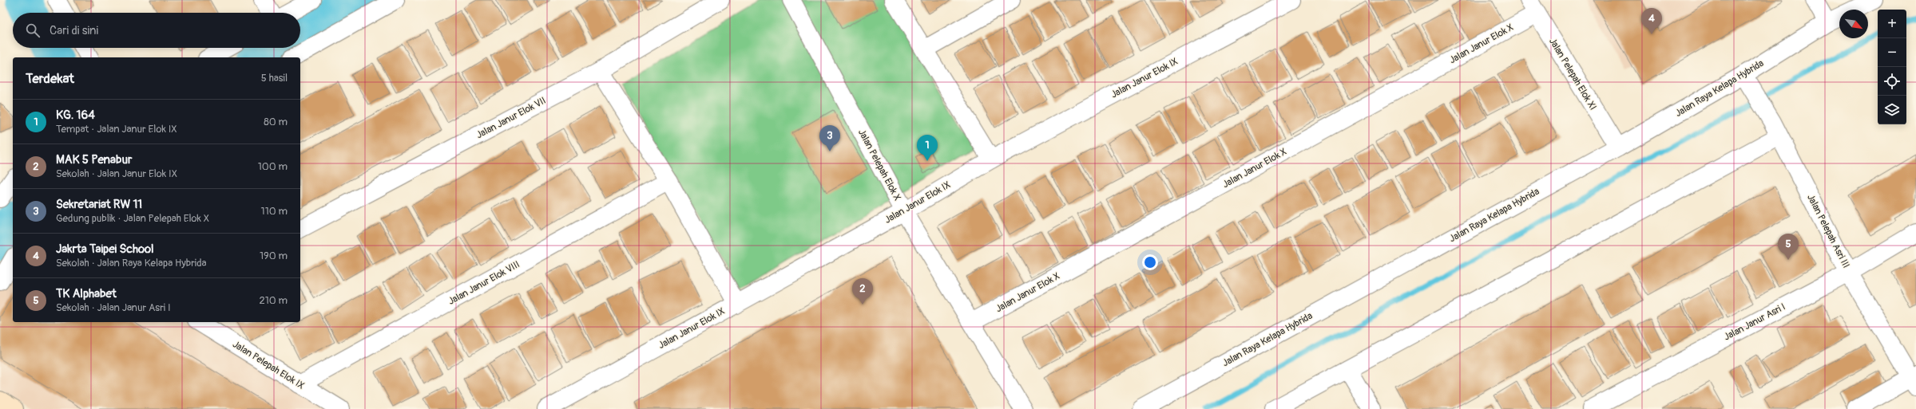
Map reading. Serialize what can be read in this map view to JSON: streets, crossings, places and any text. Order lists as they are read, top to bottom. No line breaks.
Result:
{"streets":{"street":["Jalan Janur Elok X","Jalan Pelepah Elok XI","Jalan Janur Elok IX","Jalan Raya Kelapa Hybrida","Jalan Janur Elok VII","Jalan Pelepah Elok X","Jalan Pelepah Asri III","Jalan Janur Elok VIII","Jalan Janur Asri I","Jalan Pelepah Elok IX"]},"crossings":[["Jalan Janur Elok X","Jalan Pelepah Elok XI"],["Jalan Janur Elok X","Jalan Pelepah Elok X"],["Jalan Pelepah Elok XI","Jalan Raya Kelapa Hybrida"],["Jalan Janur Elok IX","Jalan Pelepah Elok X"],["Jalan Raya Kelapa Hybrida","Jalan Pelepah Asri III"],["Jalan Pelepah Asri III","Jalan Janur Asri I"],["Jalan Janur Elok VIII","Jalan Pelepah Elok IX"]],"north":"bottom right","page":{"pins":["4","3","1","5","2"],"map_buttons":["+","−"],"search":"Cari di sini","heading":["Terdekat","5 hasil"],"list":[{"mark":"1","name":"KG. 164","note":"Tempat · Jalan Janur Elok IX","value":"80 m"},{"mark":"2","name":"MAK 5 Penabur","note":"Sekolah · Jalan Janur Elok IX","value":"100 m"},{"mark":"3","name":"Sekretariat RW 11","note":"Gedung publik · Jalan Pelepah Elok X","value":"110 m"},{"mark":"4","name":"Jakrta Taipei School","note":"Sekolah · Jalan Raya Kelapa Hybrida","value":"190 m"},{"mark":"5","name":"TK Alphabet","note":"Sekolah · Jalan Janur Asri I","value":"210 m"}]}}
